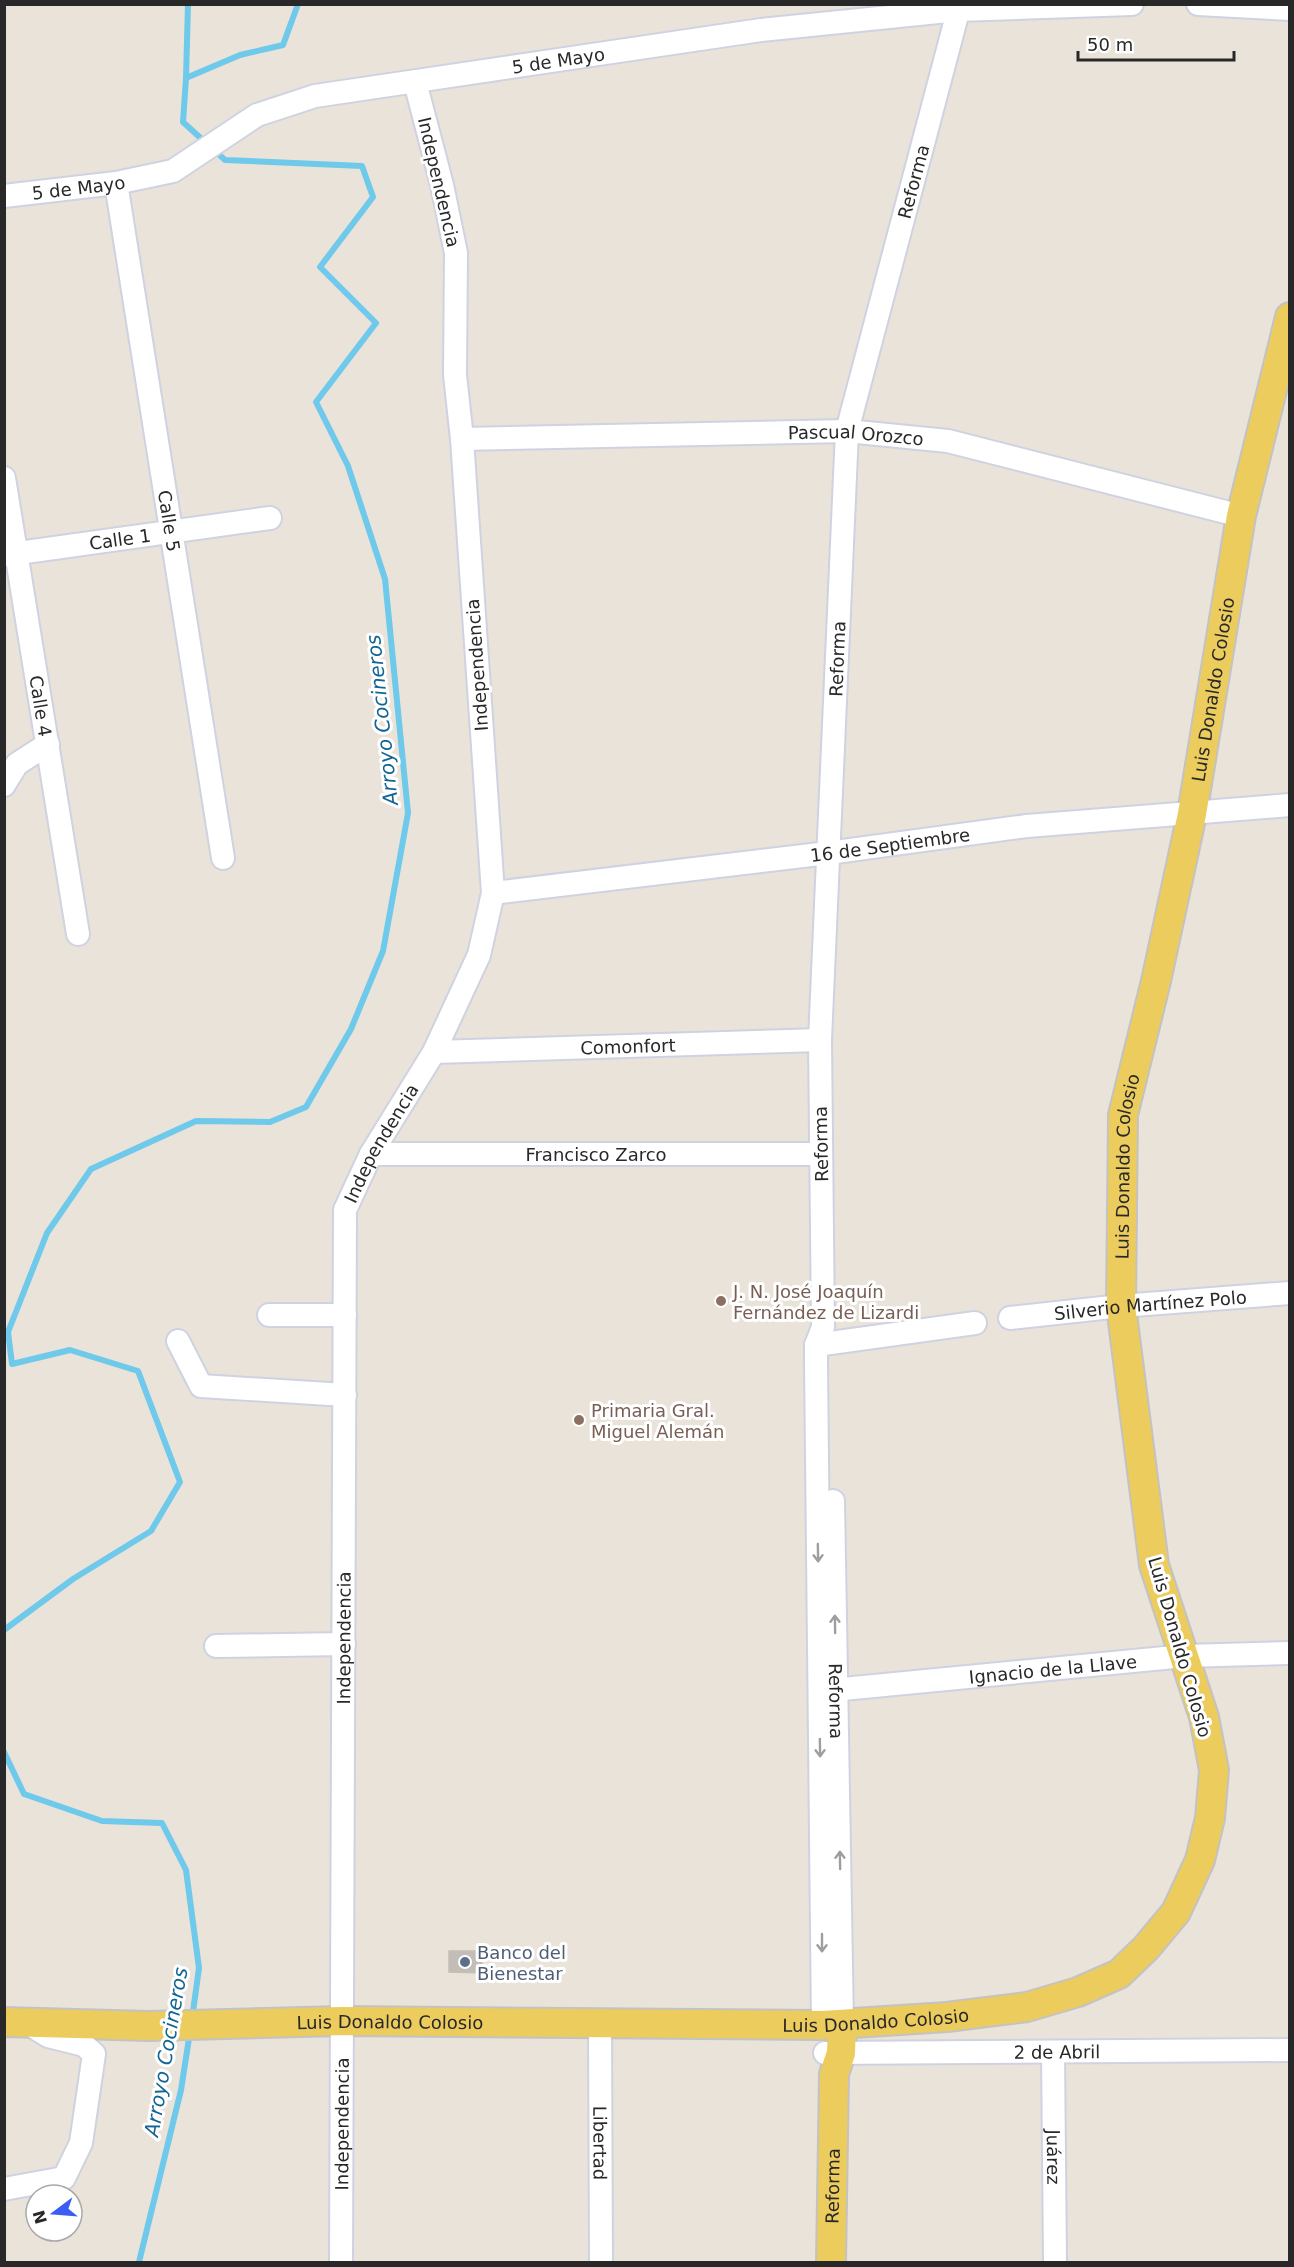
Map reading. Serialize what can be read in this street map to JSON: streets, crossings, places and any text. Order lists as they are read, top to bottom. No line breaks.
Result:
{"streets":{"main road":["Reforma","Luis Donaldo Colosio"],"street":["5 de Mayo","Independencia","Pascual Orozco","Calle 5","Calle 1","Calle 4","16 de Septiembre","Comonfort","Francisco Zarco","Silverio Martínez Polo","Ignacio de la Llave","2 de Abril","Libertad","Juárez"]},"crossings":[["5 de Mayo","Reforma"],["5 de Mayo","Independencia"],["5 de Mayo","Calle 5"],["Reforma","Pascual Orozco"],["Reforma","Luis Donaldo Colosio"],["Reforma","16 de Septiembre"],["Reforma","Comonfort"],["Reforma","Francisco Zarco"],["Reforma","Ignacio de la Llave"],["Reforma","2 de Abril"],["Independencia","Pascual Orozco"],["Independencia","Luis Donaldo Colosio"],["Independencia","16 de Septiembre"],["Independencia","Comonfort"],["Independencia","Francisco Zarco"],["Pascual Orozco","Luis Donaldo Colosio"],["Calle 5","Calle 1"],["Calle 1","Calle 4"],["Luis Donaldo Colosio","16 de Septiembre"],["Luis Donaldo Colosio","Silverio Martínez Polo"],["Luis Donaldo Colosio","Ignacio de la Llave"],["Luis Donaldo Colosio","Libertad"],["2 de Abril","Juárez"]],"water":["Arroyo Cocineros"],"places":["J. N. José Joaquín Fernández de Lizardi","Primaria Gral. Miguel Alemán","Banco del Bienestar"],"scale_bar":"50 m","north":"left"}
